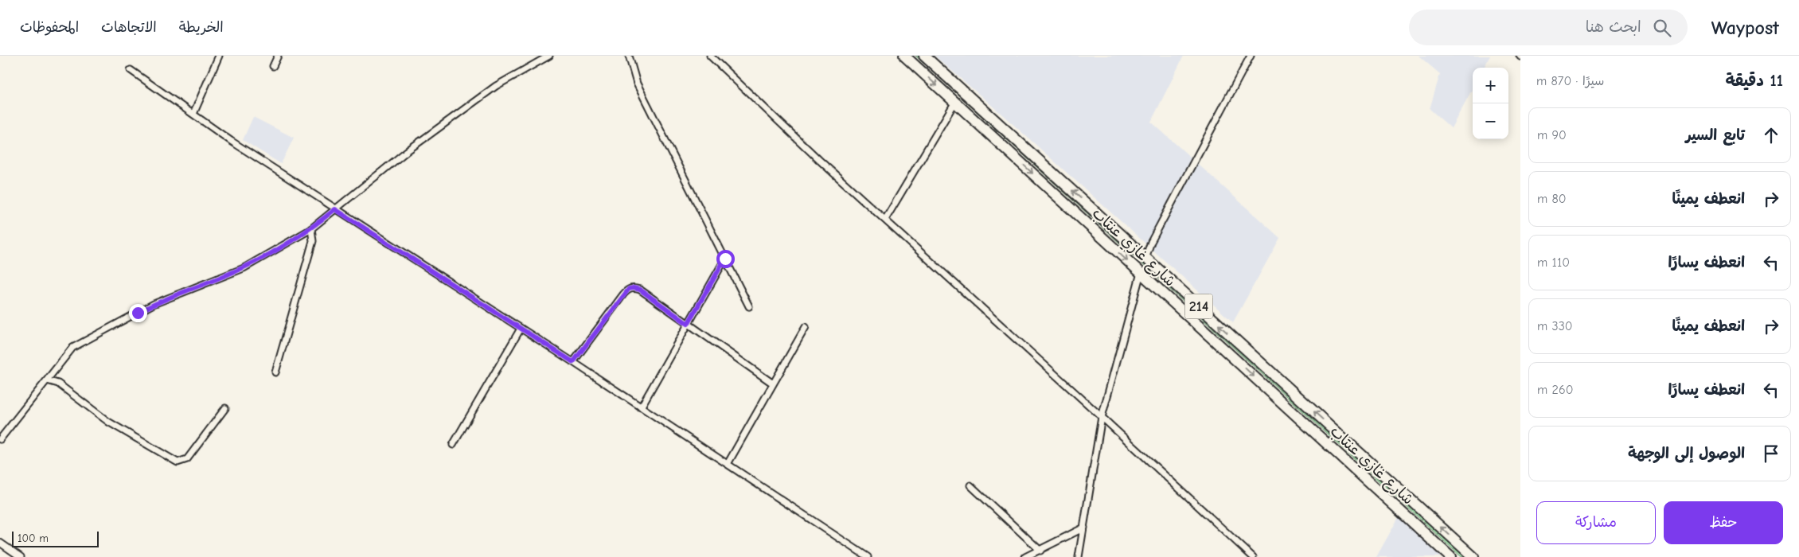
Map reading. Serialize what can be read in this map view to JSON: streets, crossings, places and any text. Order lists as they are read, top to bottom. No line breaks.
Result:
{"streets":{"highway":["شارع غازي عنتاب","214"]},"scale_bar":"100 m","page":{"header":"Waypost","search":"ابحث هنا","nav":["الخريطة","الاتجاهات","المحفوظات"],"heading":["11 دقيقة","سيرًا · 870 m"],"map_buttons":["+","−"],"list":[["تابع السير","90 m"],["انعطف يمينًا","80 m"],["انعطف يسارًا","110 m"],["انعطف يمينًا","330 m"],["انعطف يسارًا","260 m"],"الوصول إلى الوجهة"],"buttons":["حفظ","مشاركة"],"scale":"100 m"}}
